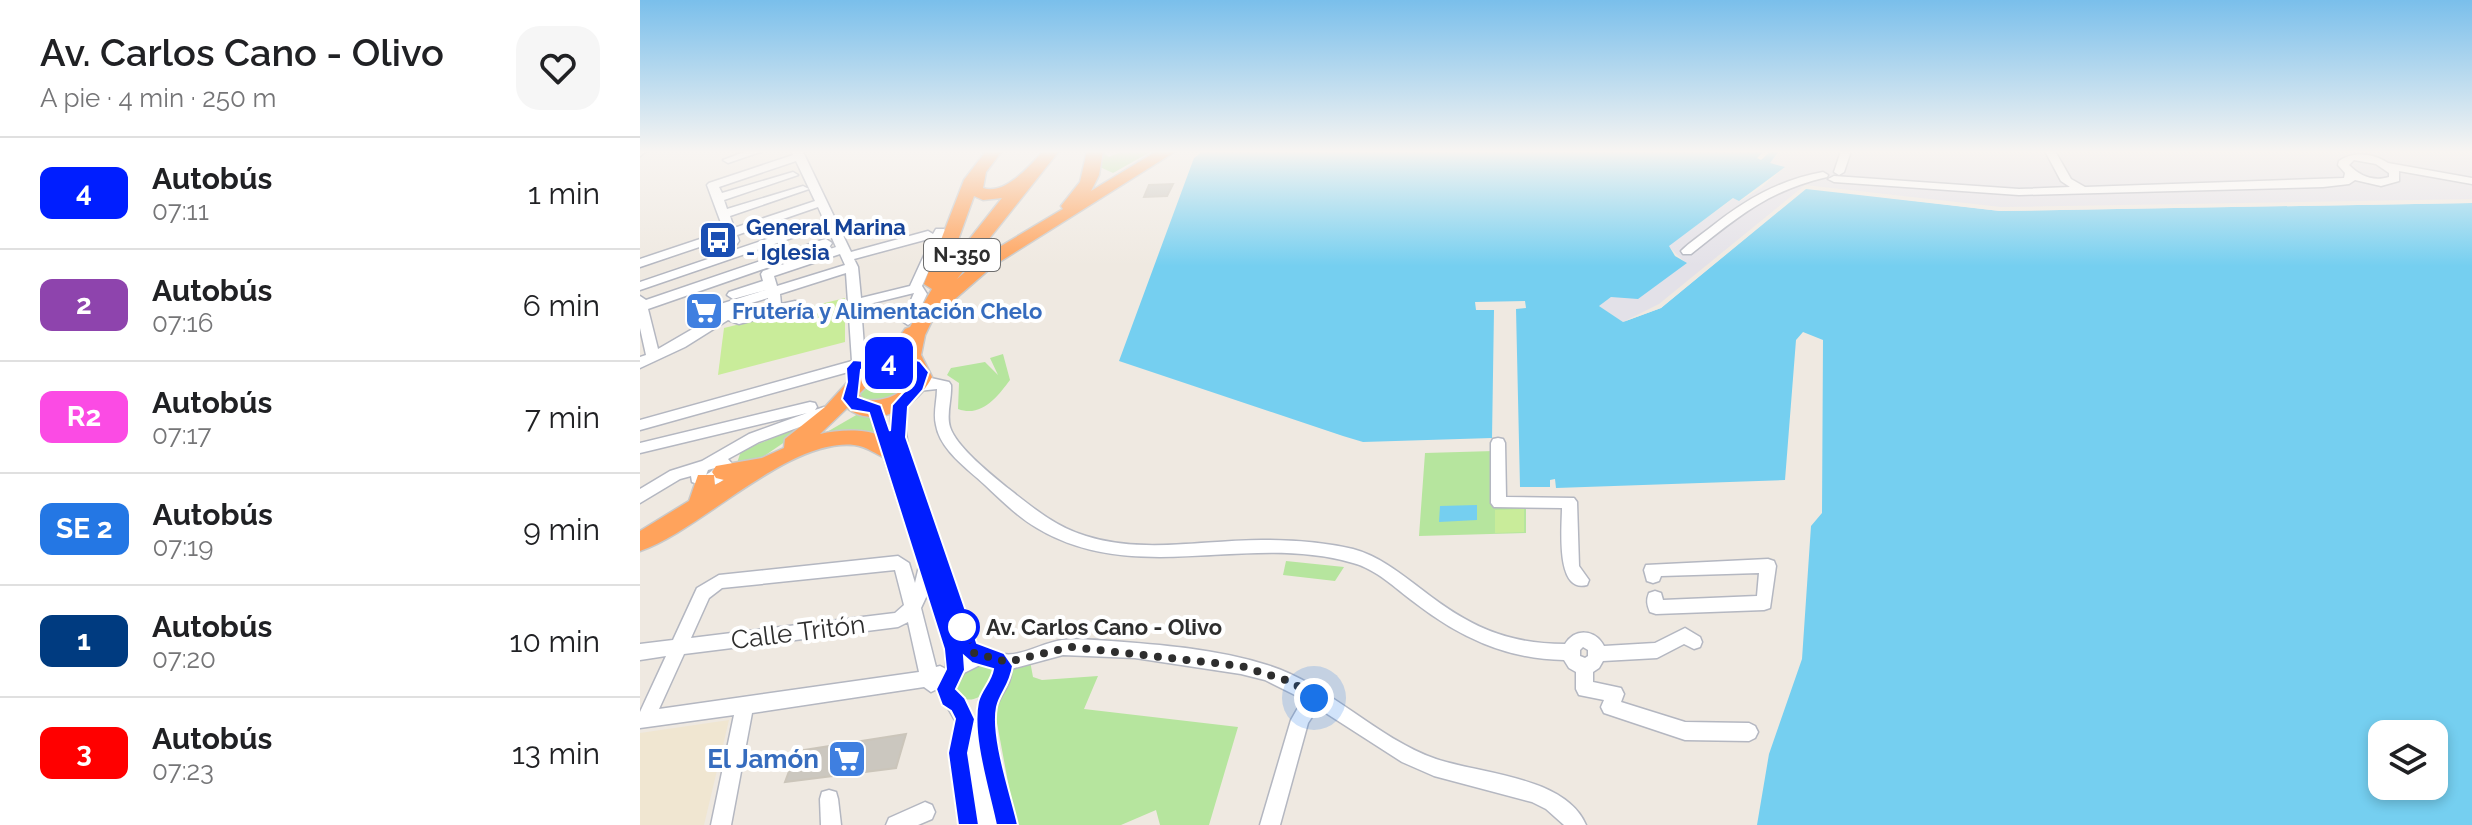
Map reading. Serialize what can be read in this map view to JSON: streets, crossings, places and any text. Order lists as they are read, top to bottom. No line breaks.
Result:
{"streets":{"highway":["N-350"],"street":["Calle Tritón"]},"places":{"bus stop":["General Marina - Iglesia"],"supermarket":["Frutería y Alimentación Chelo","El Jamón"],"other":["Av. Carlos Cano - Olivo"]},"lines":["bus line 4"],"page":{"heading":["Av. Carlos Cano - Olivo","A pie · 4 min · 250 m"],"on_map":"4","list":[{"mark":"4","name":"Autobús","note":"07:11","value":"1 min"},{"mark":"2","name":"Autobús","note":"07:16","value":"6 min"},{"mark":"R2","name":"Autobús","note":"07:17","value":"7 min"},{"mark":"SE 2","name":"Autobús","note":"07:19","value":"9 min"},{"mark":"1","name":"Autobús","note":"07:20","value":"10 min"},{"mark":"3","name":"Autobús","note":"07:23","value":"13 min"}]}}
